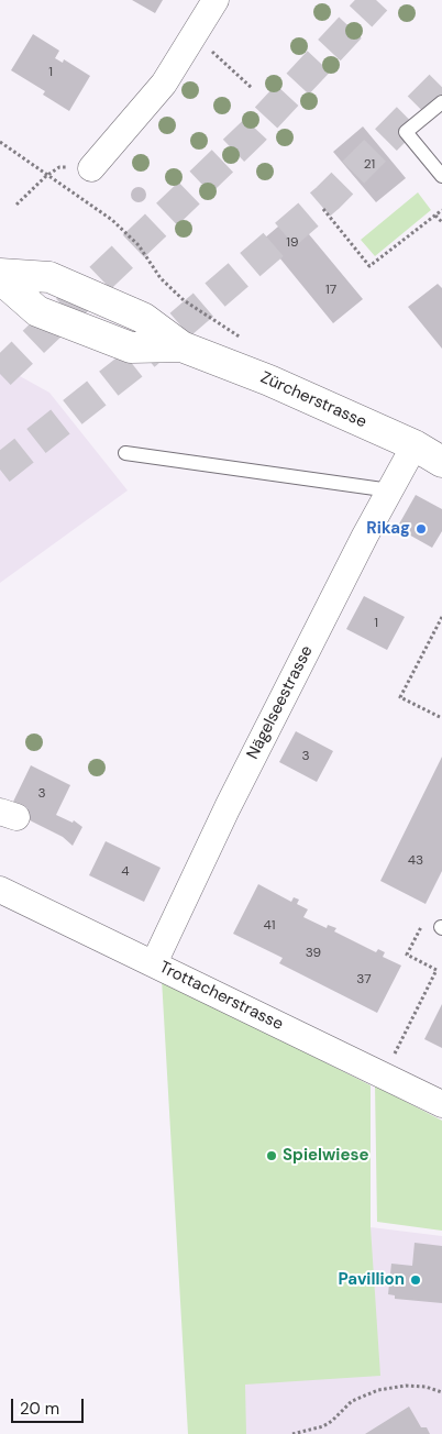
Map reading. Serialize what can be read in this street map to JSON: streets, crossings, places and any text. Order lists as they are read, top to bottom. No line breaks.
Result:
{"streets":{"main road":["Zürcherstrasse"],"street":["Nägelseestrasse","Trottacherstrasse"]},"crossings":[["Zürcherstrasse","Nägelseestrasse"],["Nägelseestrasse","Trottacherstrasse"]],"places":["Rikag","Spielwiese","Pavillion"],"house_numbers":["1","21","19","17","1","3","3","43","4","41","39","37"],"scale_bar":"20 m"}
